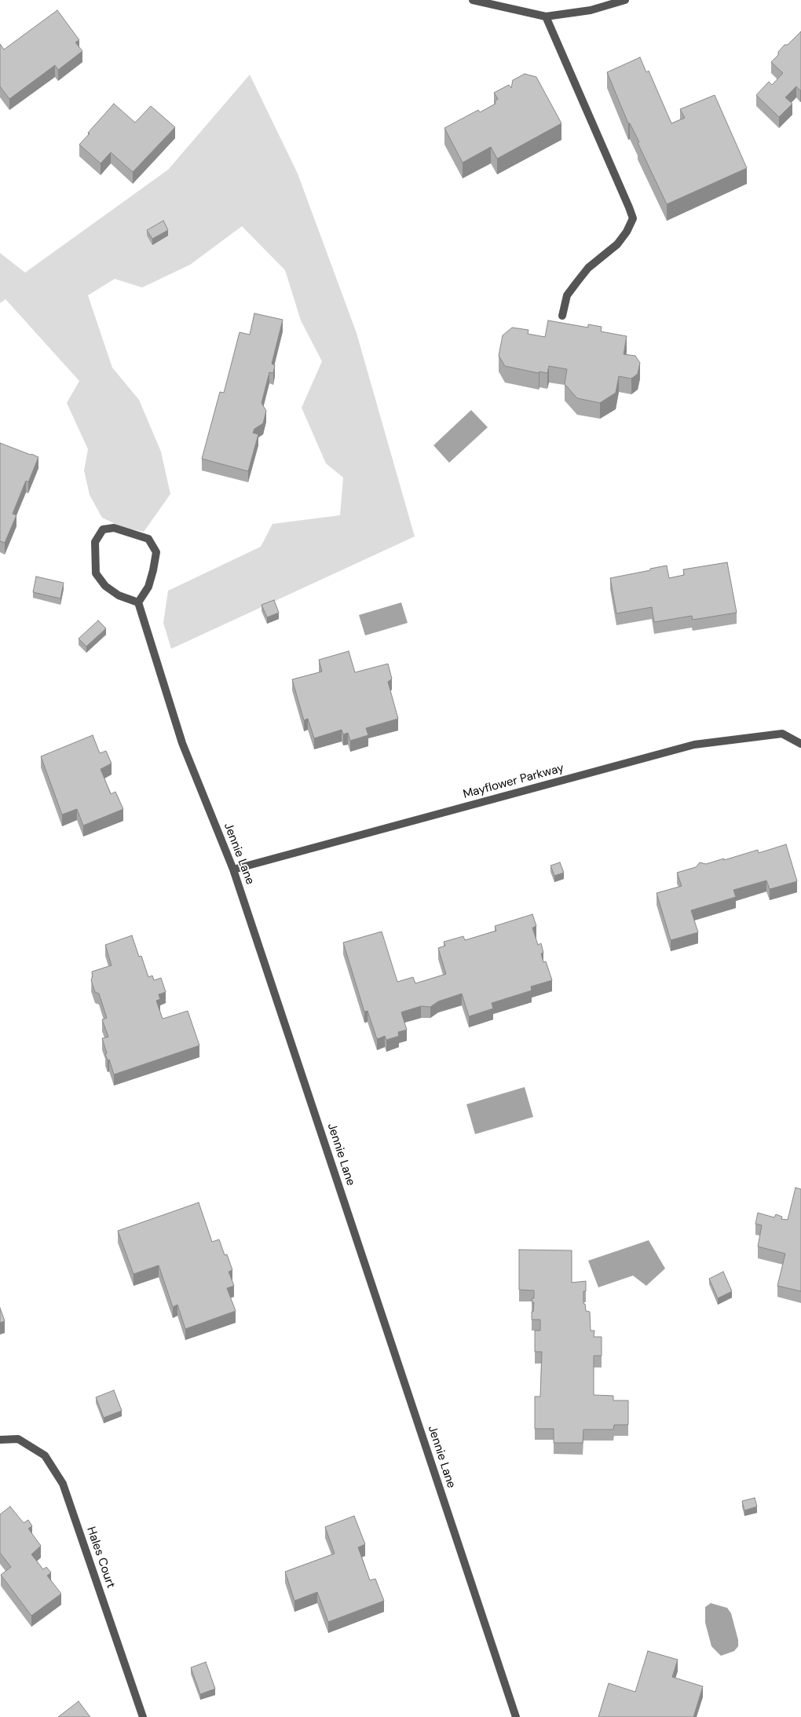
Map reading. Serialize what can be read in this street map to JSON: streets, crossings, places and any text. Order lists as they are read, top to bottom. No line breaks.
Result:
{"streets":{"street":["Mayflower Parkway","Jennie Lane","Hales Court"]},"crossings":[["Mayflower Parkway","Jennie Lane"]]}
